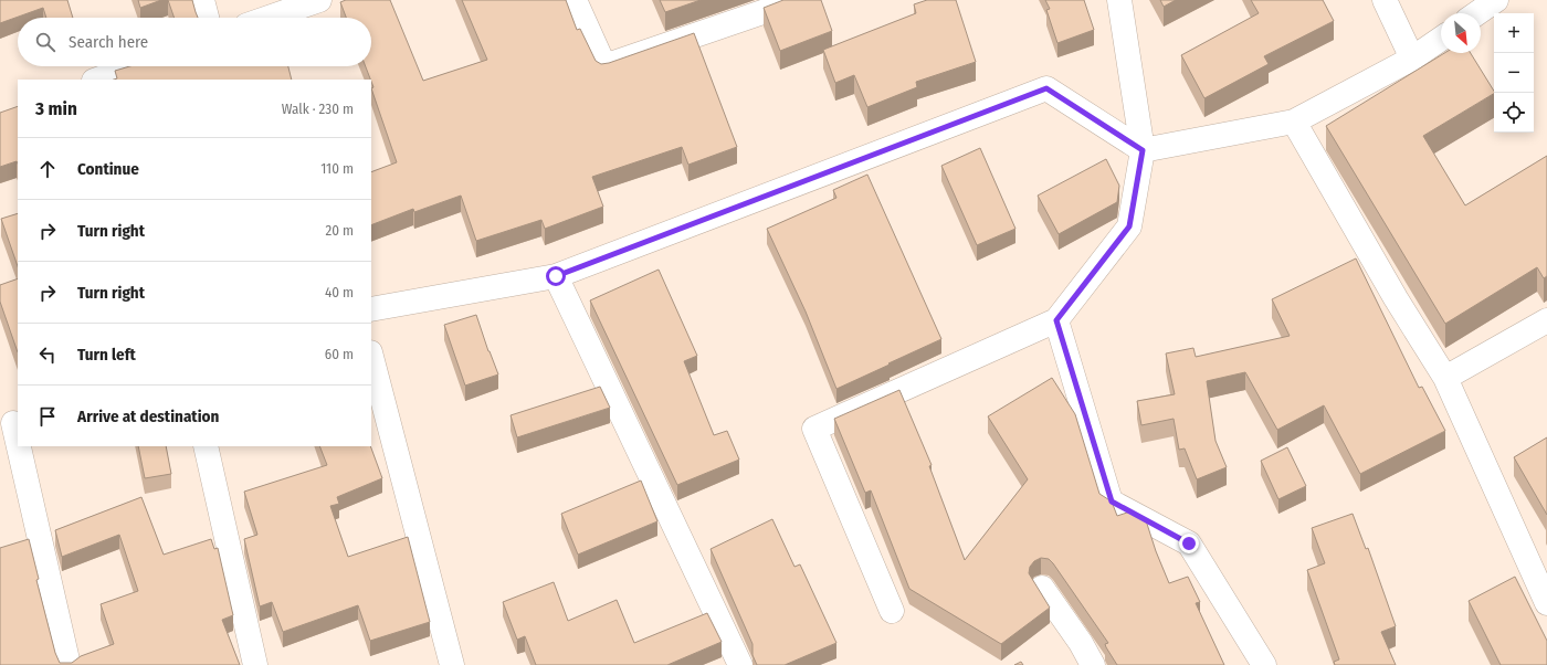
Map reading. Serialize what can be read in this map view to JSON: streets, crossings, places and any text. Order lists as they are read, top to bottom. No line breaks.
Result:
{"north":"bottom right","page":{"map_buttons":["+","−"],"search":"Search here","heading":["3 min","Walk · 230 m"],"list":[["Continue","110 m"],["Turn right","20 m"],["Turn right","40 m"],["Turn left","60 m"],"Arrive at destination"]}}
